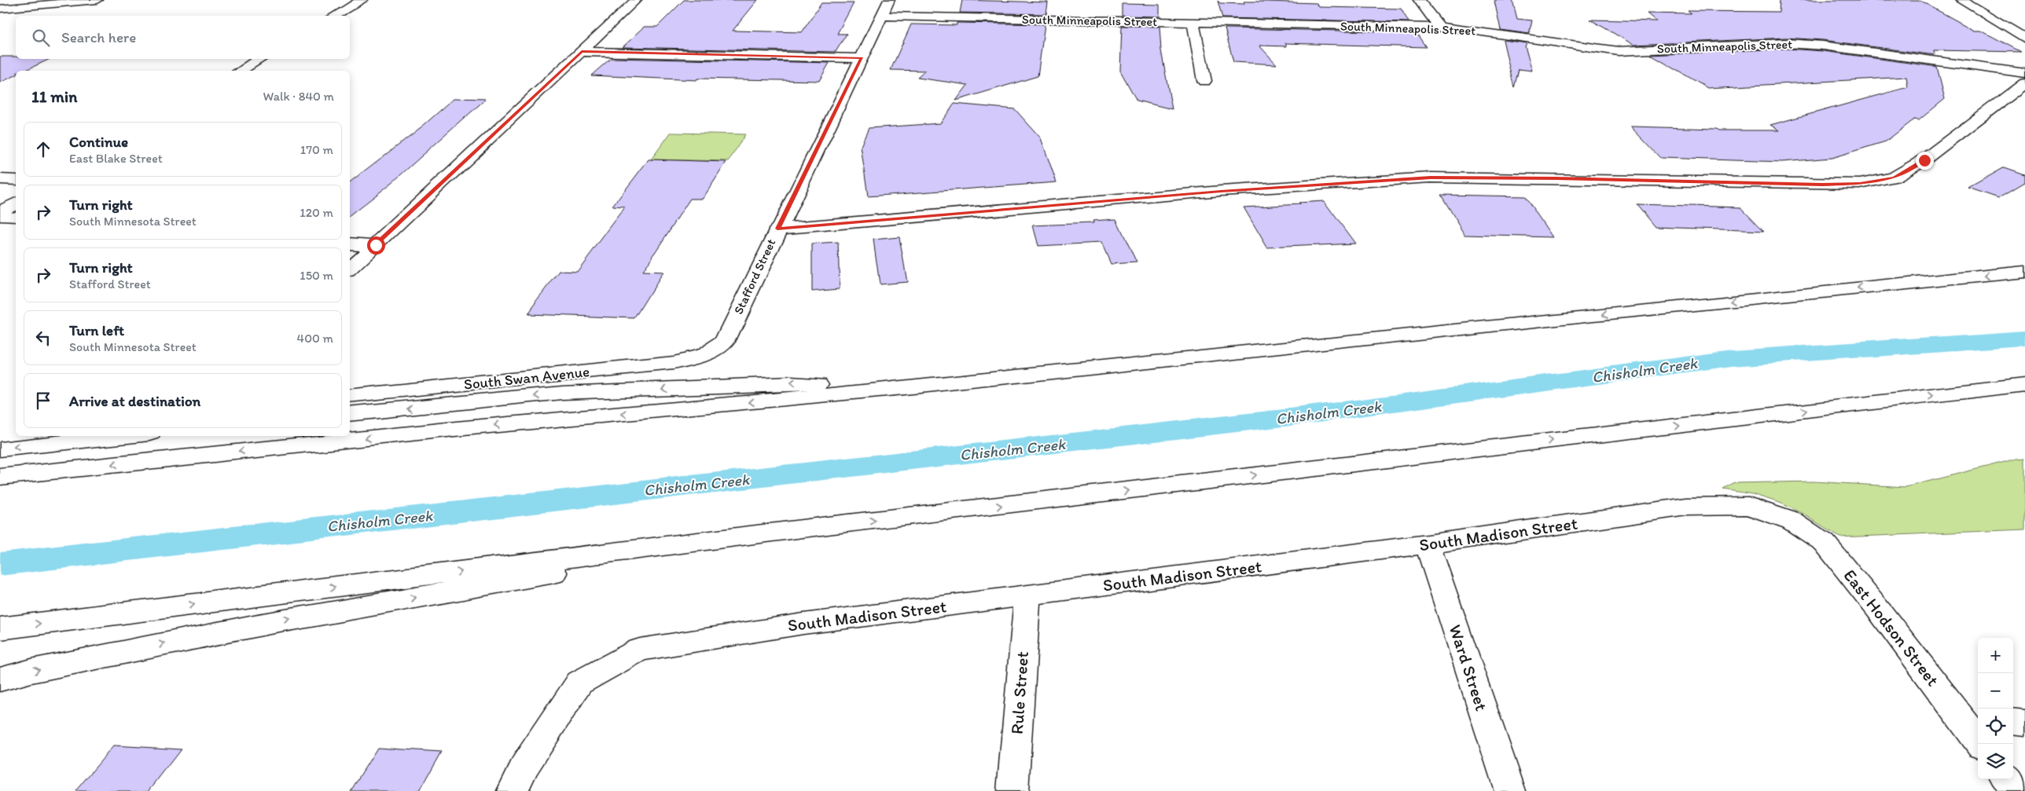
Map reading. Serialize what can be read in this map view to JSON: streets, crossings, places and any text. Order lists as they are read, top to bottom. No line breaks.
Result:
{"streets":{"main road":["South Minneapolis Street","Stafford Street","South Swan Avenue","South Madison Street","East Hodson Street","Ward Street","Rule Street"]},"crossings":[["South Minneapolis Street","Stafford Street"],["Stafford Street","South Swan Avenue"],["South Madison Street","East Hodson Street"],["South Madison Street","Ward Street"],["South Madison Street","Rule Street"]],"water":["Chisholm Creek"],"page":{"search":"Search here","heading":["11 min","Walk · 840 m"],"list":[["Continue","East Blake Street","170 m"],["Turn right","South Minnesota Street","120 m"],["Turn right","Stafford Street","150 m"],["Turn left","South Minnesota Street","400 m"],"Arrive at destination"],"map_buttons":["+","−"]}}
